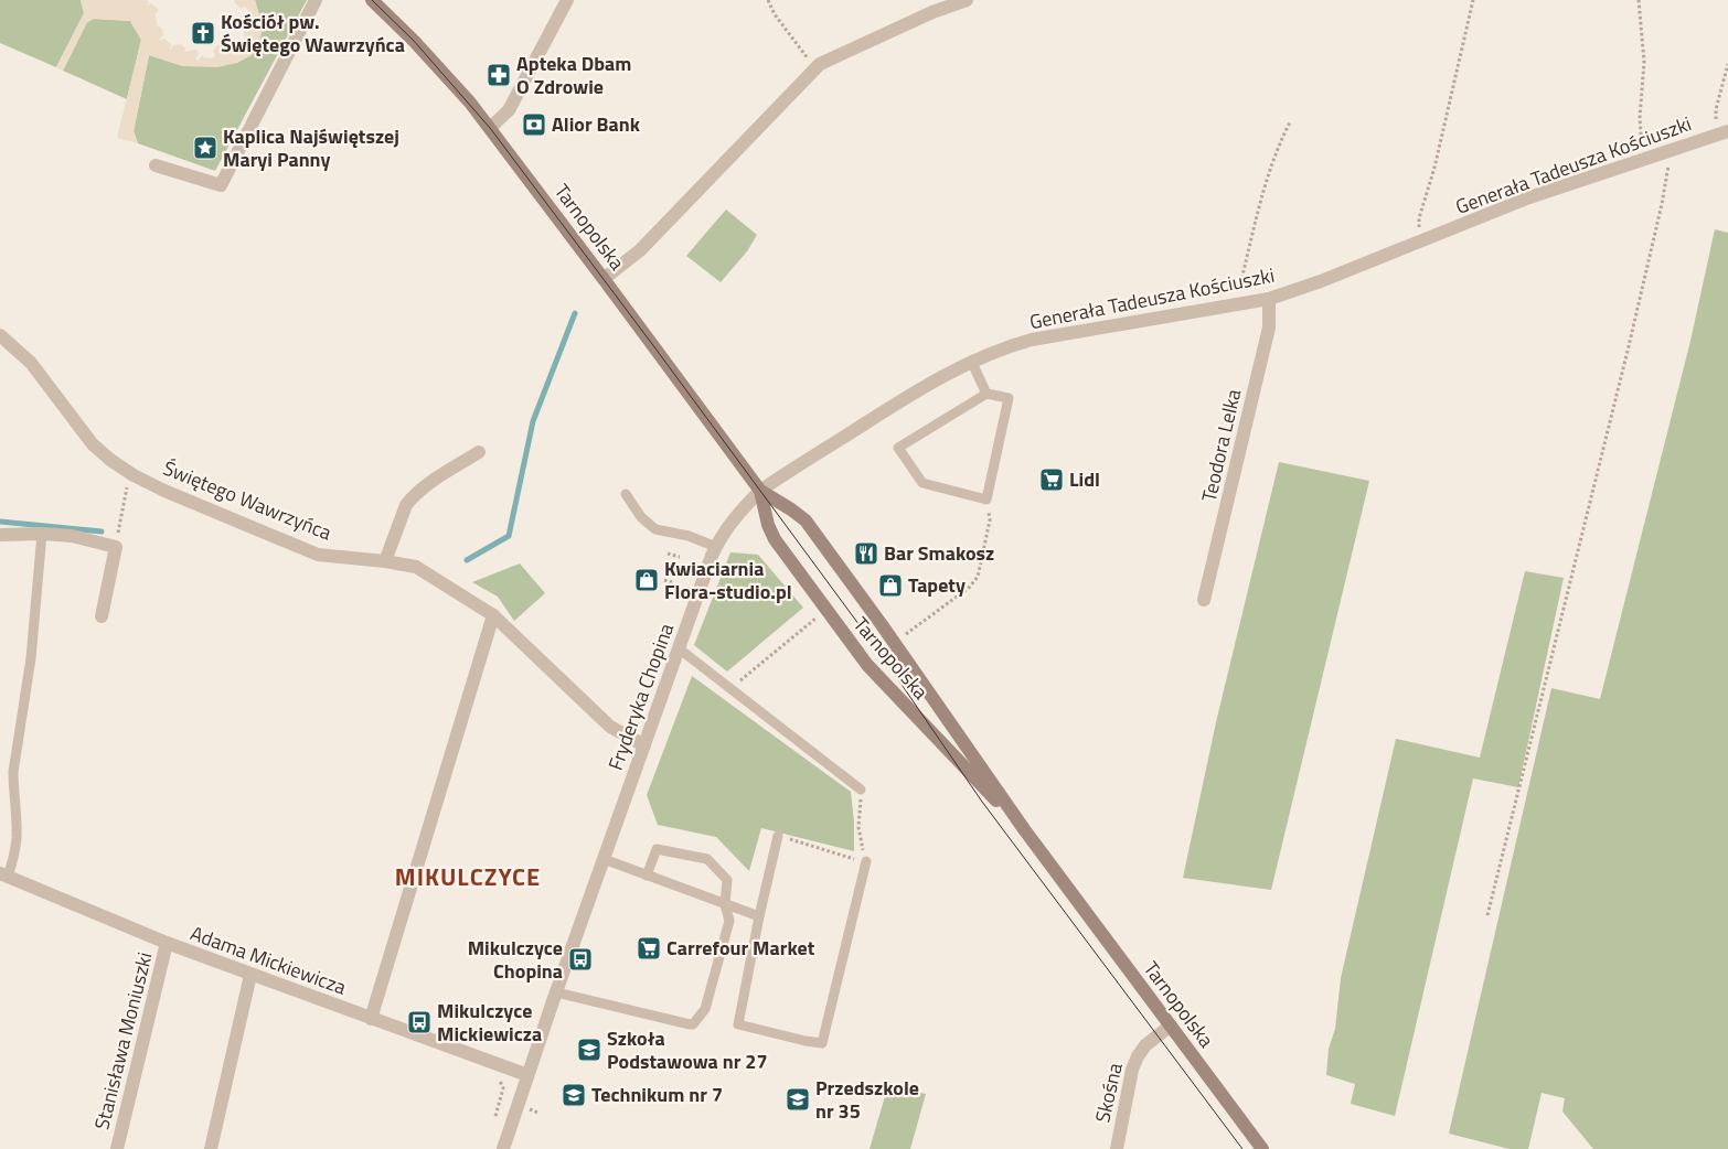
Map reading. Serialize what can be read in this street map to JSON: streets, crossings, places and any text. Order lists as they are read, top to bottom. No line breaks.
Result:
{"streets":{"main road":["Tarnopolska"],"street":["Generała Tadeusza Kościuszki","Teodora Lelka","Świętego Wawrzyńca","Fryderyka Chopina","Adama Mickiewicza","Stanisława Moniuszki","Skośna"]},"crossings":[["Generała Tadeusza Kościuszki","Tarnopolska"],["Generała Tadeusza Kościuszki","Teodora Lelka"],["Generała Tadeusza Kościuszki","Fryderyka Chopina"],["Tarnopolska","Fryderyka Chopina"],["Tarnopolska","Skośna"],["Świętego Wawrzyńca","Fryderyka Chopina"],["Fryderyka Chopina","Adama Mickiewicza"],["Adama Mickiewicza","Stanisława Moniuszki"]],"districts":["MIKULCZYCE"],"places":{"church":["Kościół pw. Świętego Wawrzyńca"],"pharmacy":["Apteka Dbam O Zdrowie"],"bank":["Alior Bank"],"place":["Kaplica Najświętszej Maryi Panny"],"supermarket":["Lidl","Carrefour Market"],"restaurant":["Bar Smakosz"],"shop":["Kwiaciarnia Flora-studio.pl","Tapety"],"bus stop":["Mikulczyce Chopina","Mikulczyce Mickiewicza"],"school or university":["Szkoła Podstawowa nr 27","Technikum nr 7","Przedszkole nr 35"]}}
